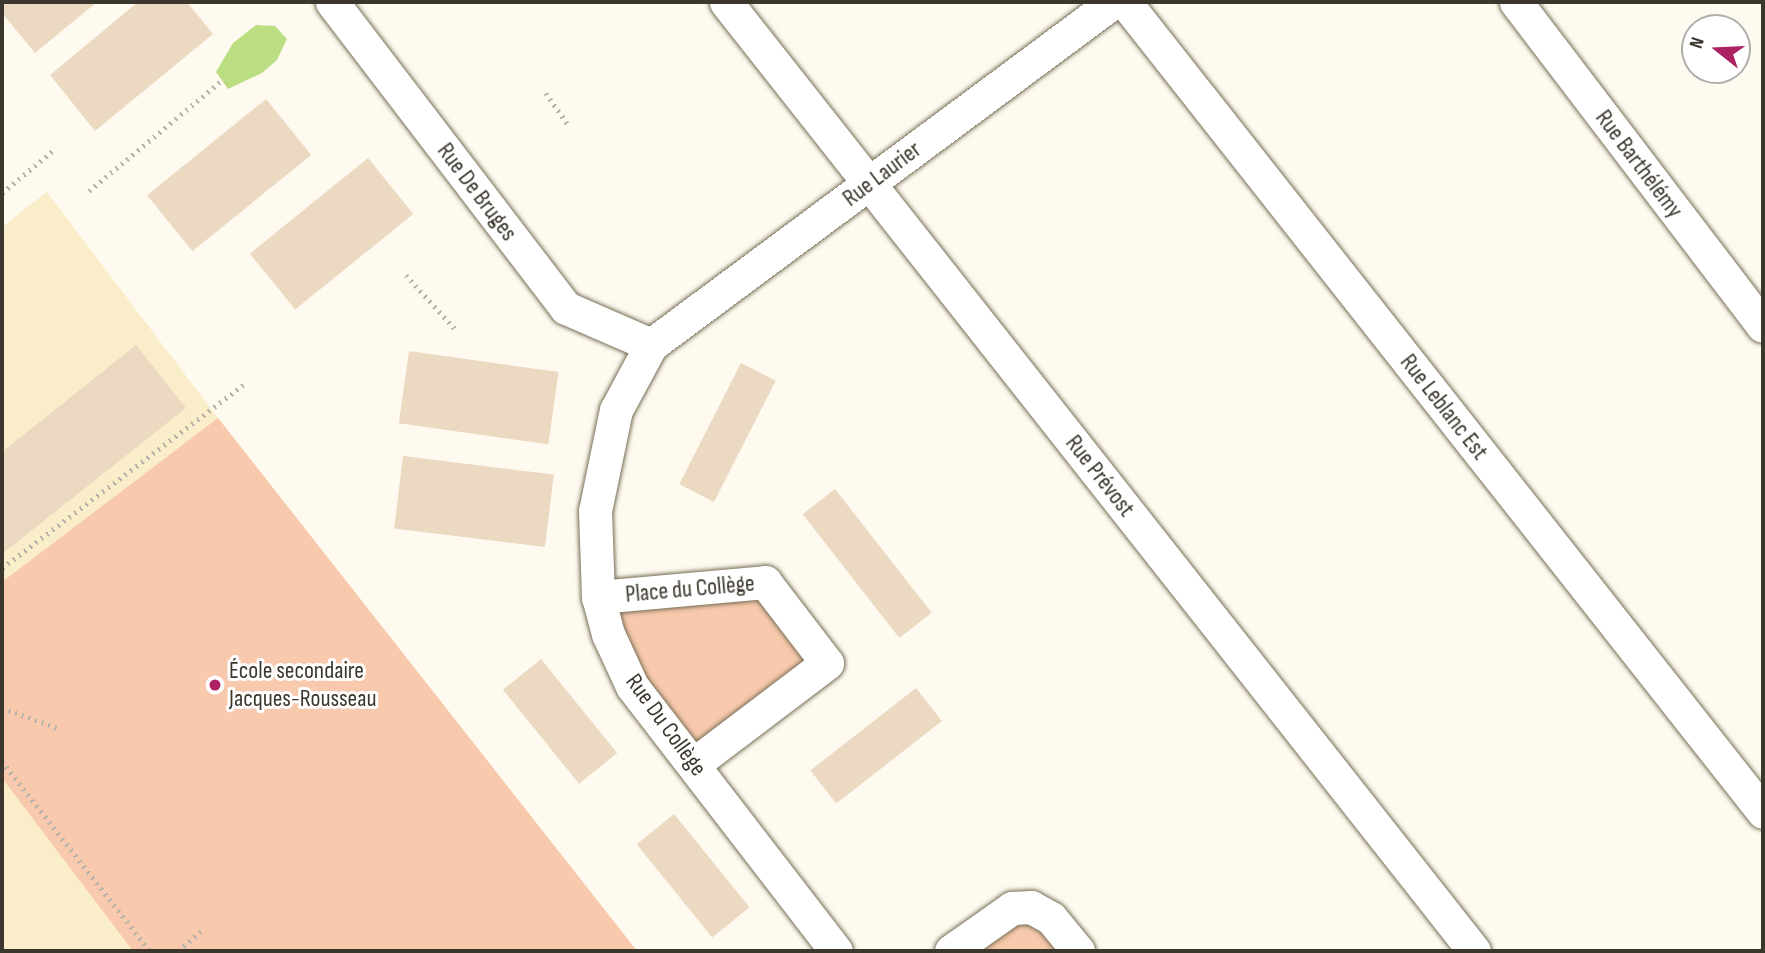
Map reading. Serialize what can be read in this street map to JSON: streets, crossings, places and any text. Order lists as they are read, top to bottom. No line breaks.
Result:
{"streets":{"street":["Rue Barthélémy","Rue Laurier","Rue De Bruges","Rue Leblanc Est","Rue Prévost","Place du Collège","Rue Du Collège"]},"crossings":[["Rue Laurier","Rue De Bruges"],["Rue Laurier","Rue Prévost"],["Rue Laurier","Rue Du Collège"],["Rue De Bruges","Rue Du Collège"],["Place du Collège","Rue Du Collège"]],"places":["École secondaire Jacques-Rousseau"],"north":"left"}
